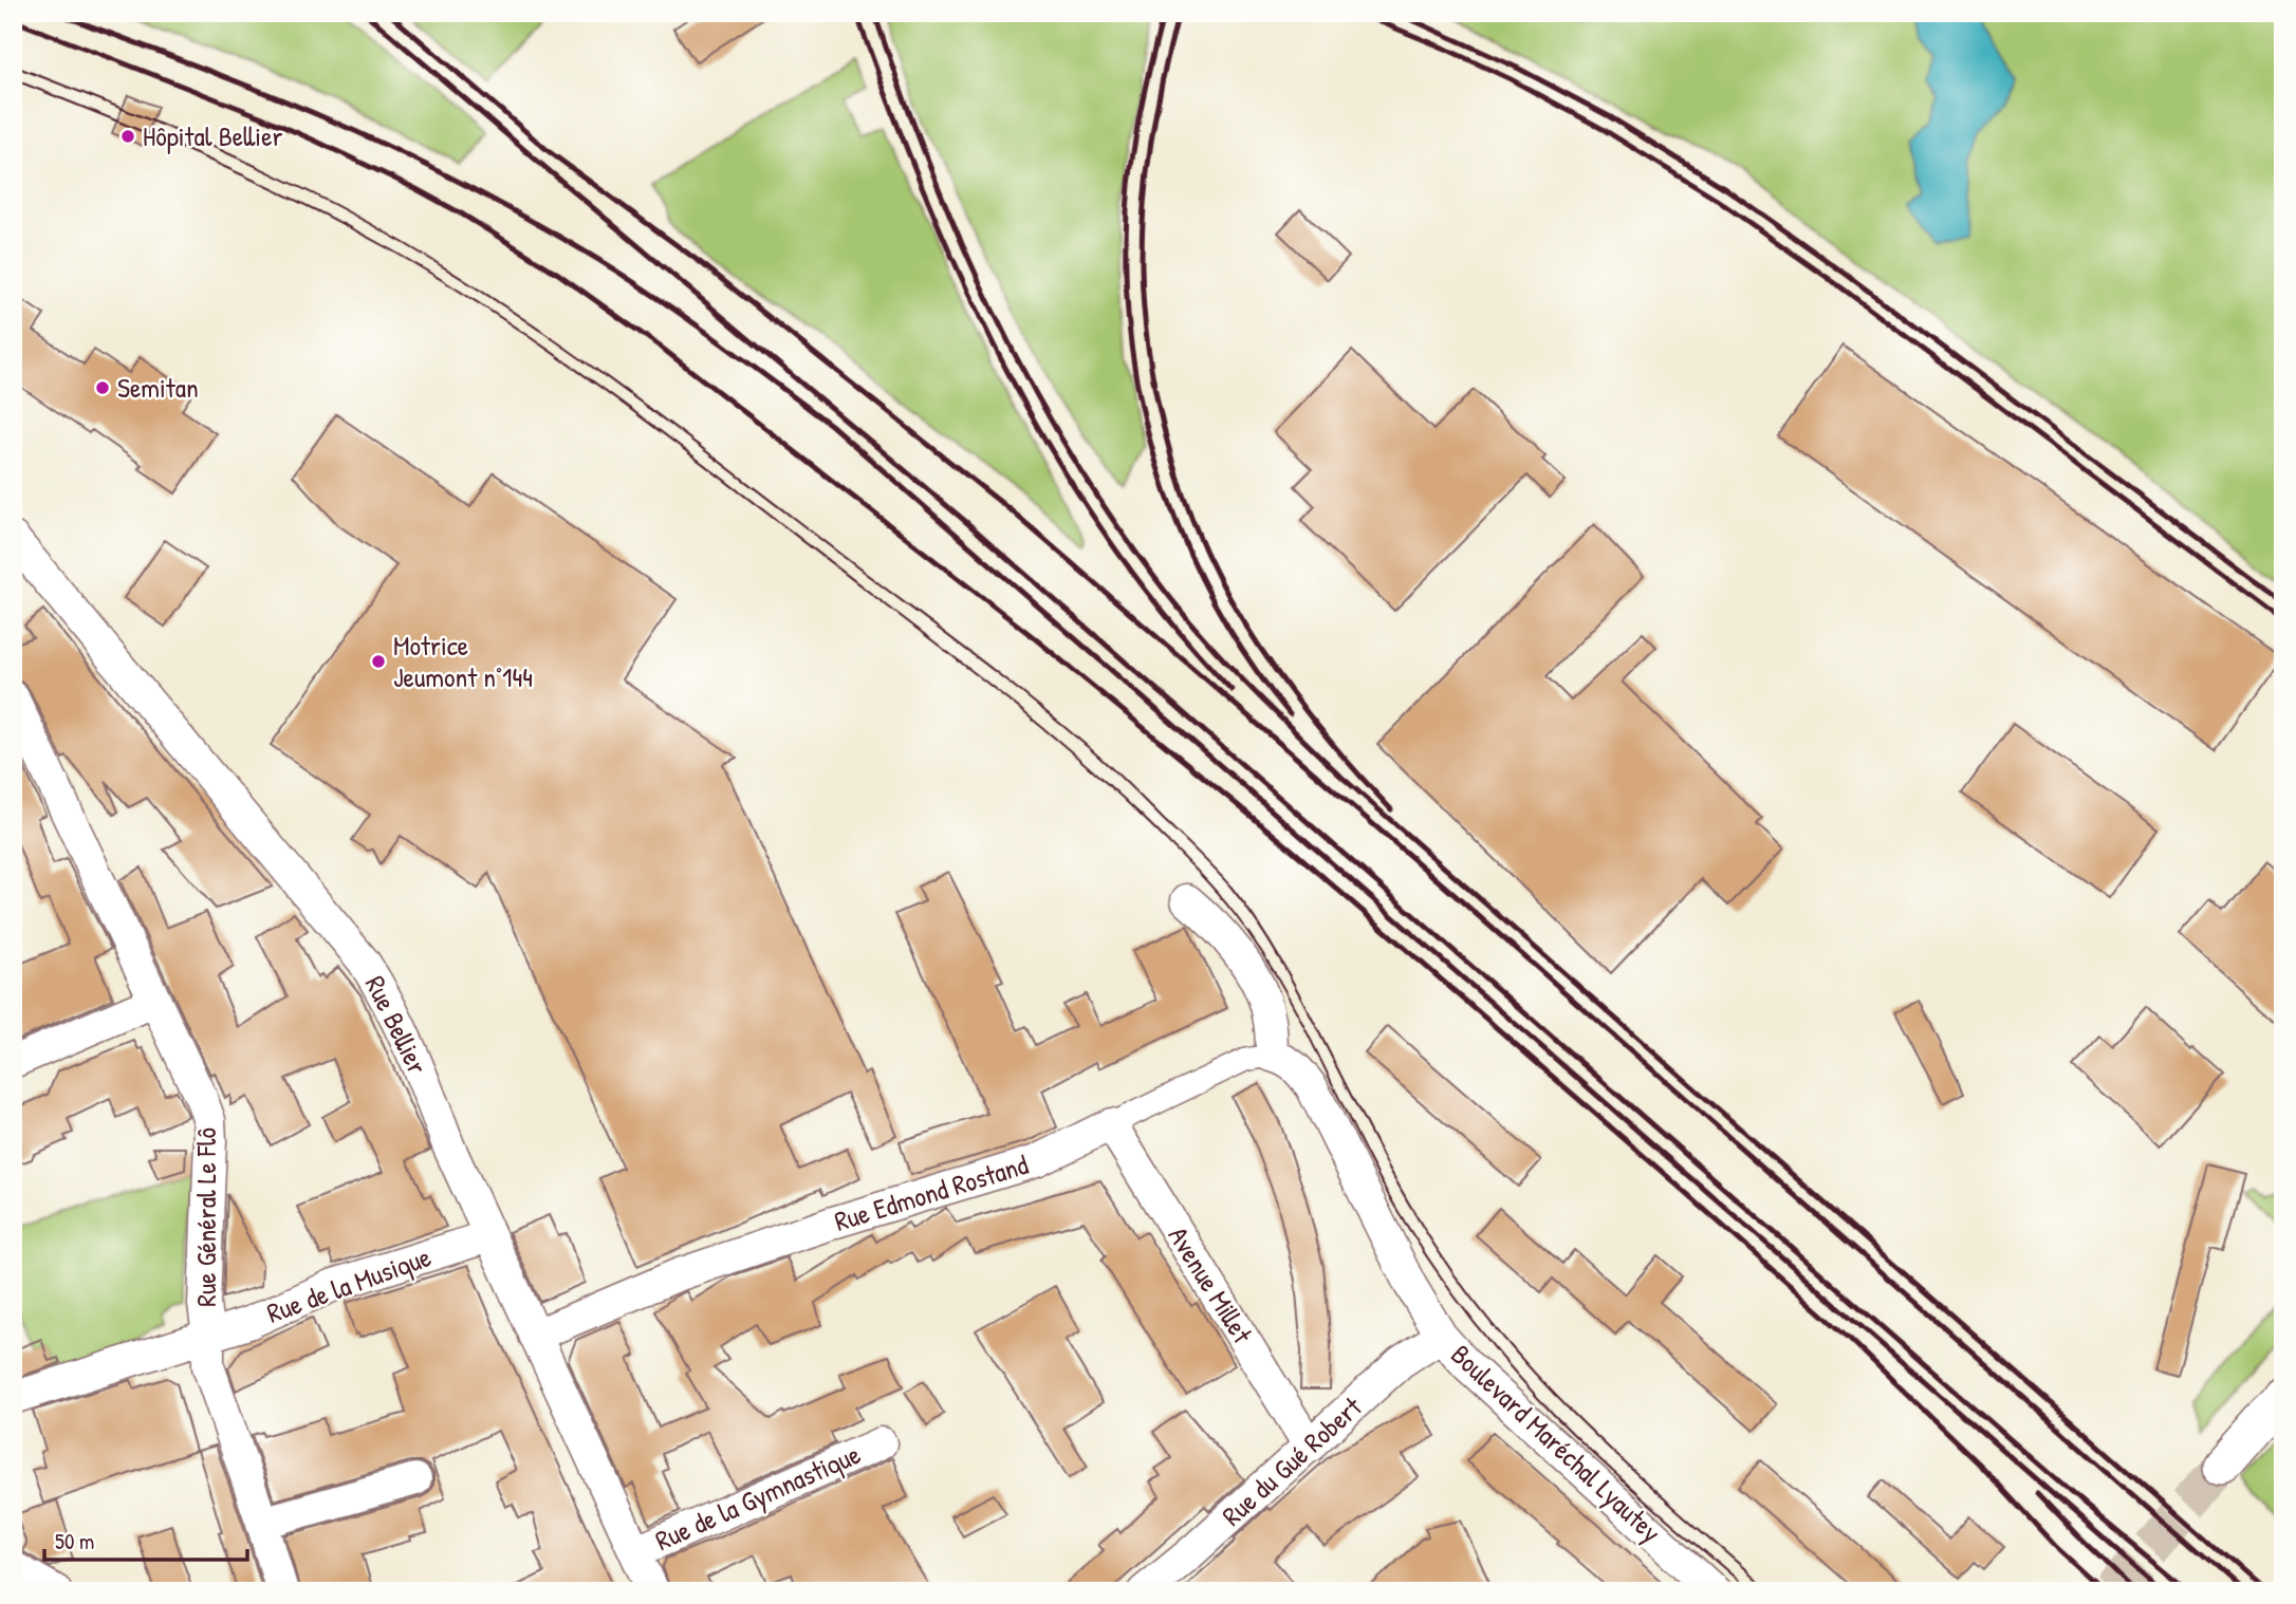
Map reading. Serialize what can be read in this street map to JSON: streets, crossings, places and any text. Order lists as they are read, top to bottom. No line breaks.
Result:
{"streets":{"street":["Rue Bellier","Rue Edmond Rostand","Rue Général Le Flô","Rue de la Musique","Avenue Millet","Boulevard Maréchal Lyautey","Rue du Gué Robert","Rue de la Gymnastique"]},"crossings":[["Rue Bellier","Rue Edmond Rostand"],["Rue Bellier","Rue de la Musique"],["Rue Bellier","Rue de la Gymnastique"],["Rue Edmond Rostand","Avenue Millet"],["Rue Edmond Rostand","Boulevard Maréchal Lyautey"],["Rue Général Le Flô","Rue de la Musique"],["Avenue Millet","Rue du Gué Robert"],["Boulevard Maréchal Lyautey","Rue du Gué Robert"]],"places":["Hôpital Bellier","Semitan","Motrice Jeumont n°144"],"scale_bar":"50 m"}
